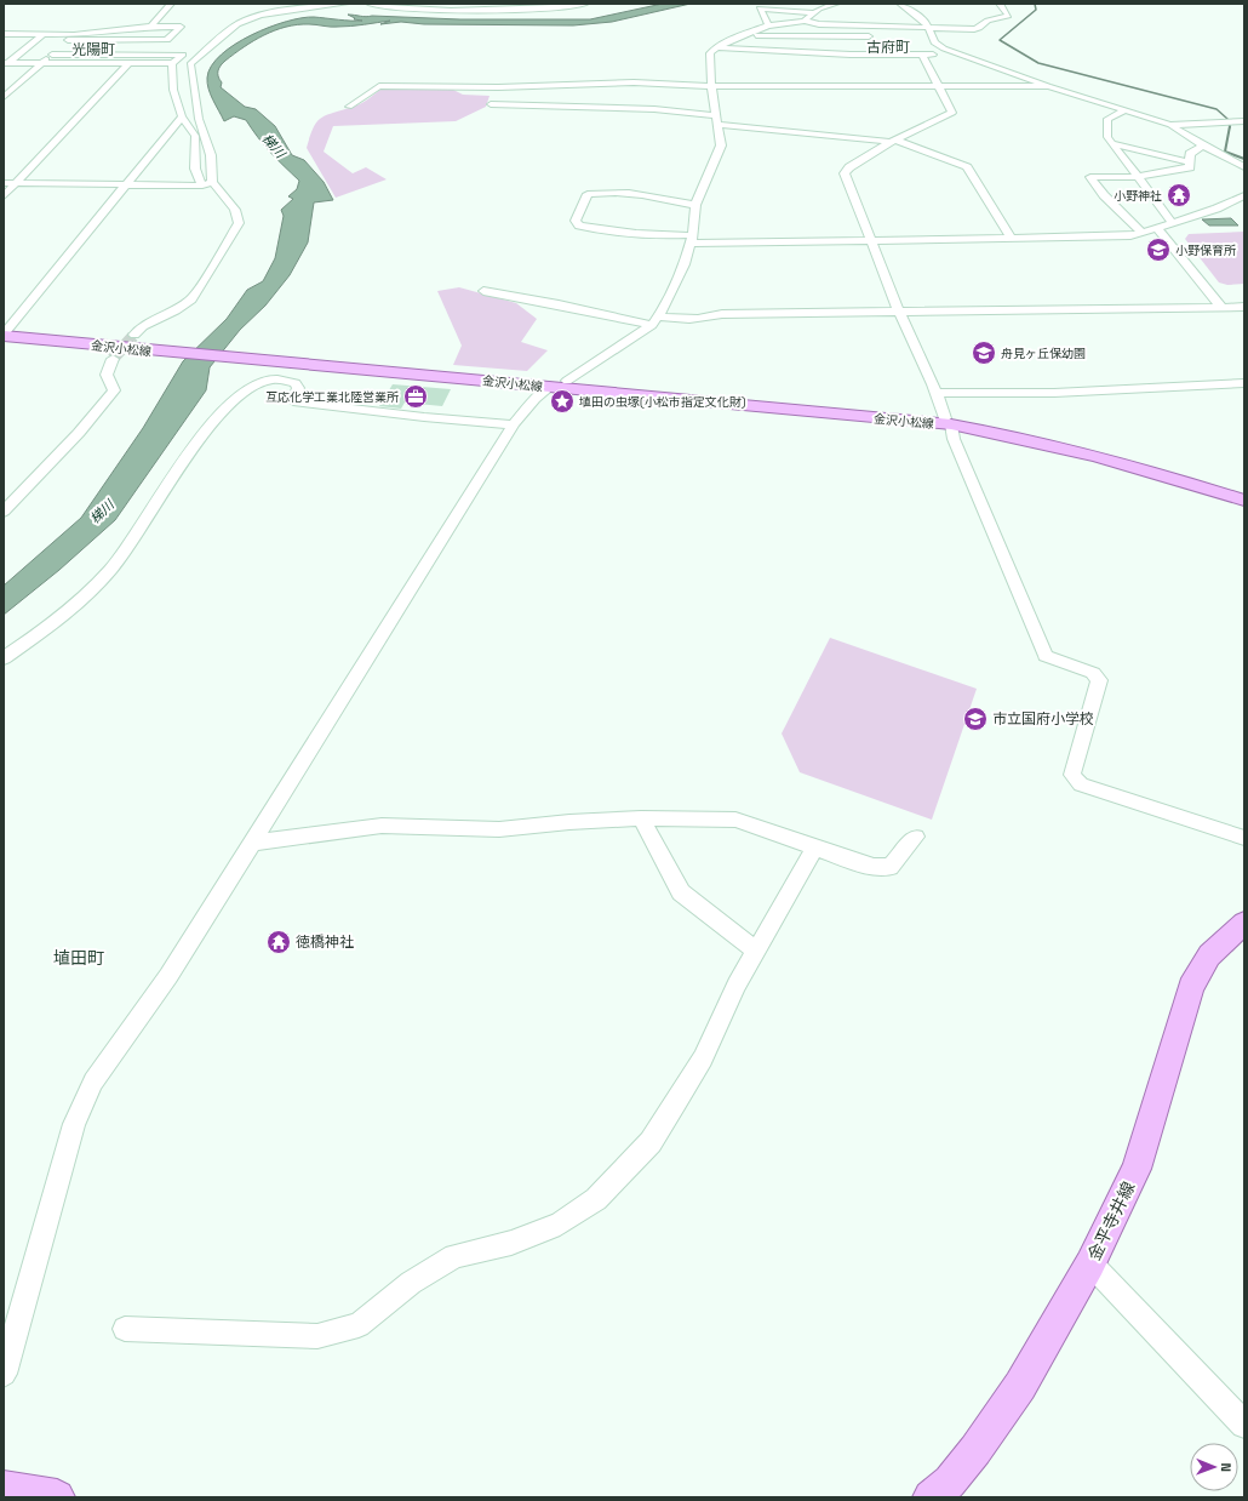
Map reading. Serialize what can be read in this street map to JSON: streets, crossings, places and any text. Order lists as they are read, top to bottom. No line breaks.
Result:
{"streets":{"main road":["金沢小松線","金平寺井線"]},"districts":["古府町","光陽町","埴田町"],"water":["梯川"],"places":{"temple":["小野神社","徳橋神社"],"school or university":["小野保育所","舟見ヶ丘保幼園","市立国府小学校"],"office":["互応化学工業北陸営業所"],"place":["埴田の虫塚(小松市指定文化財)"]},"north":"right"}
